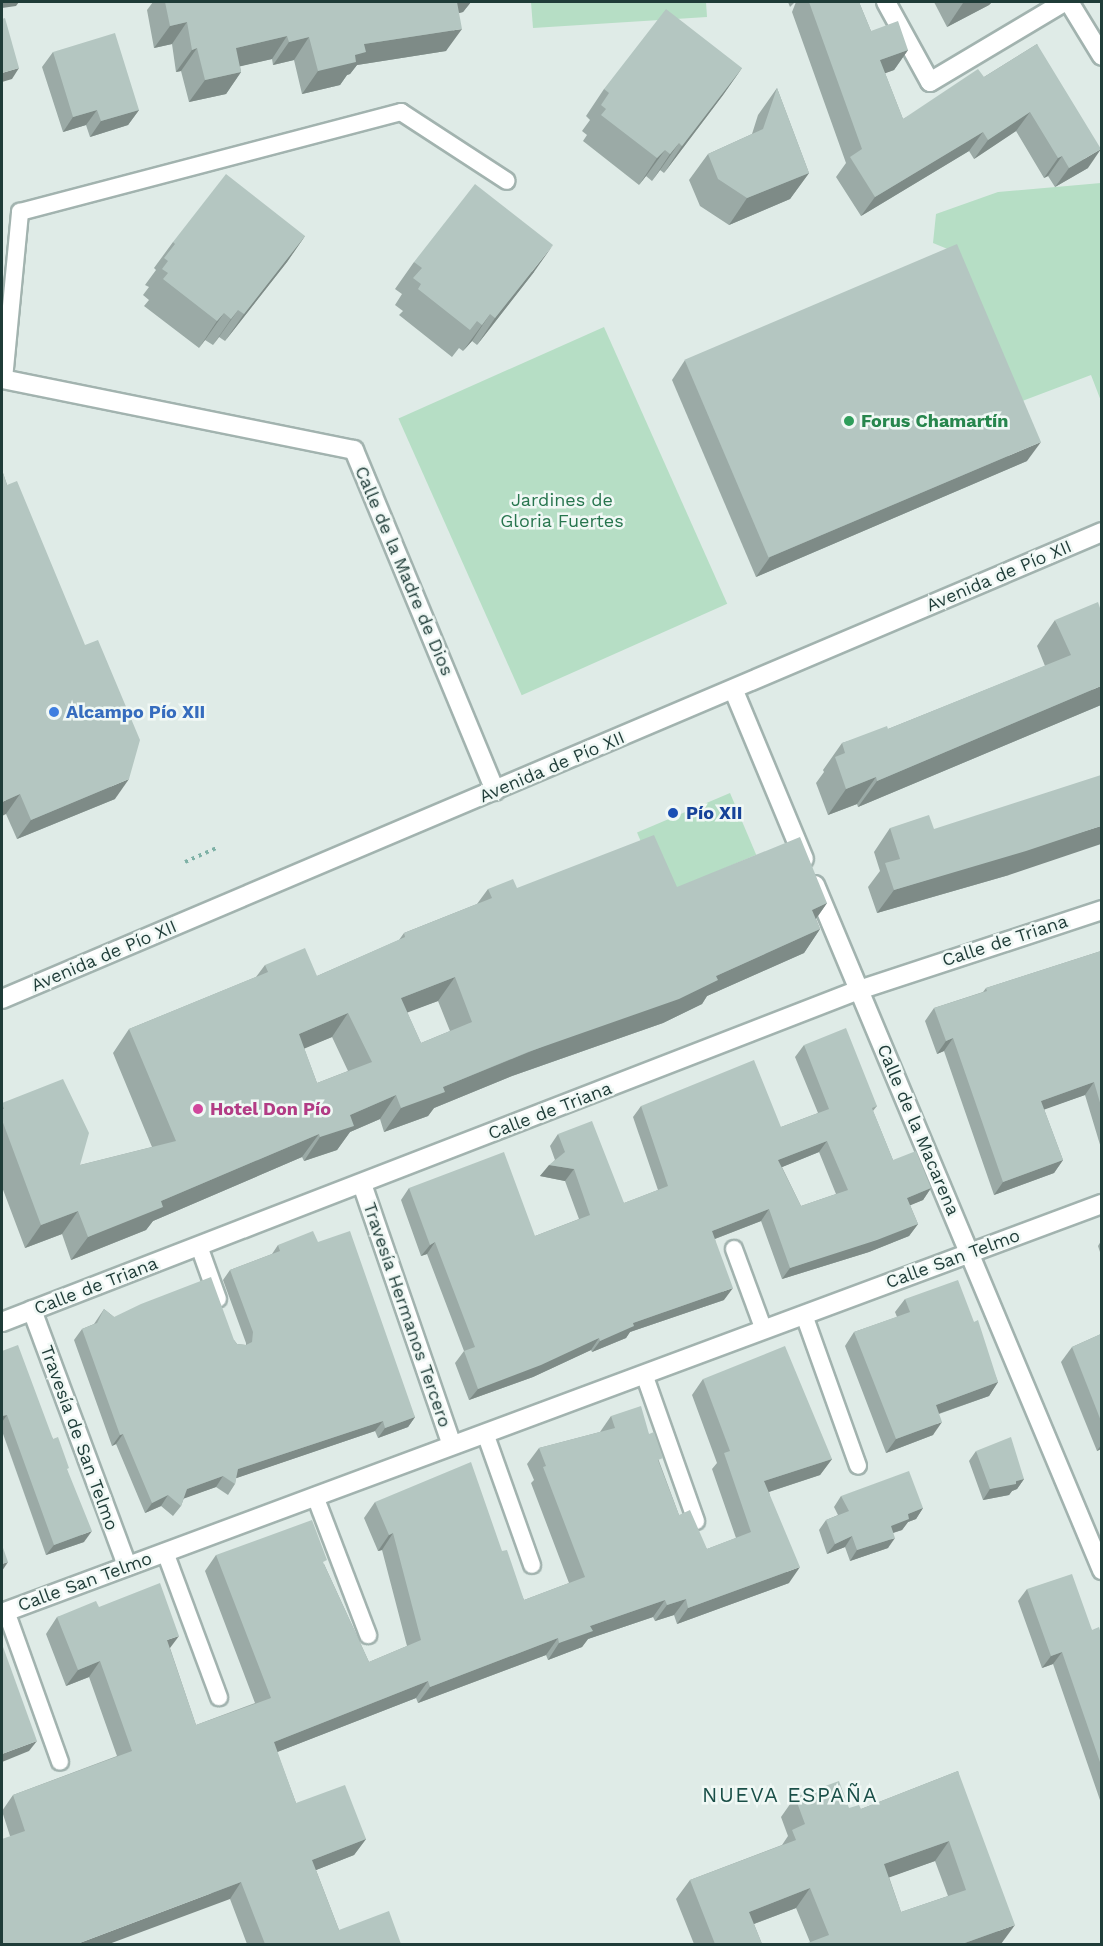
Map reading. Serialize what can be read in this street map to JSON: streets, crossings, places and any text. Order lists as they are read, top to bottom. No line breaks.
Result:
{"streets":{"street":["Calle de la Madre de Dios","Avenida de Pío XII","Calle de Triana","Calle de la Macarena","Calle San Telmo","Travesía Hermanos Tercero","Travesía de San Telmo"]},"crossings":[["Calle de la Madre de Dios","Avenida de Pío XII"],["Avenida de Pío XII","Calle de la Macarena"],["Calle de Triana","Calle de la Macarena"],["Calle de Triana","Travesía Hermanos Tercero"],["Calle de Triana","Travesía de San Telmo"],["Calle de la Macarena","Calle San Telmo"],["Calle San Telmo","Travesía Hermanos Tercero"],["Calle San Telmo","Travesía de San Telmo"]],"districts":["NUEVA ESPAÑA"],"parks":["Jardines de Gloria Fuertes"],"places":["Forus Chamartín","Alcampo Pío XII","Pío XII","Hotel Don Pío"]}
